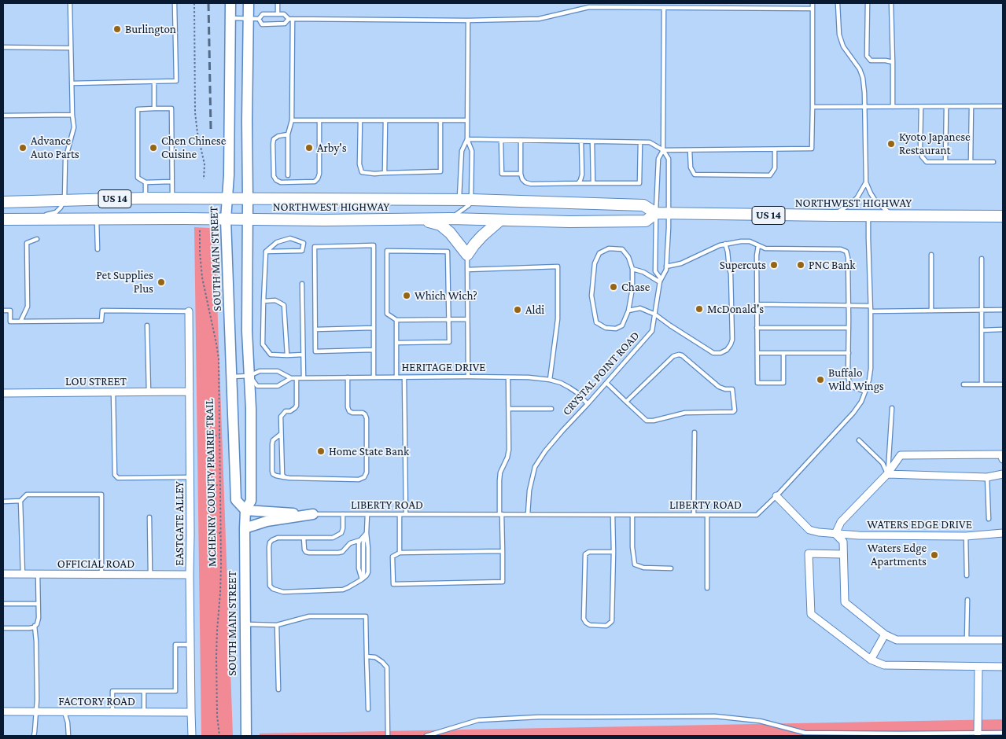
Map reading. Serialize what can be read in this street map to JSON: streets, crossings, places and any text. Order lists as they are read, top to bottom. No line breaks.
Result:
{"streets":{"main road":["US 14","NORTHWEST HIGHWAY"],"street":["SOUTH MAIN STREET","LOU STREET","EASTGATE ALLEY","WATERS EDGE DRIVE","OFFICIAL ROAD","FACTORY ROAD"],"lane":["HERITAGE DRIVE","CRYSTAL POINT ROAD","LIBERTY ROAD"],"path":["MCHENRY COUNTY PRAIRIE TRAIL"]},"crossings":[["NORTHWEST HIGHWAY","SOUTH MAIN STREET"],["NORTHWEST HIGHWAY","CRYSTAL POINT ROAD"],["NORTHWEST HIGHWAY","LIBERTY ROAD"],["SOUTH MAIN STREET","HERITAGE DRIVE"],["HERITAGE DRIVE","CRYSTAL POINT ROAD"],["CRYSTAL POINT ROAD","LIBERTY ROAD"],["LOU STREET","EASTGATE ALLEY"],["LIBERTY ROAD","WATERS EDGE DRIVE"],["EASTGATE ALLEY","OFFICIAL ROAD"],["EASTGATE ALLEY","FACTORY ROAD"]],"places":["Burlington","Kyoto Japanese Restaurant","Advance Auto Parts","Chen Chinese Cuisine","Arby's","Supercuts","PNC Bank","Pet Supplies Plus","Chase","Which Wich?","McDonald's","Aldi","Buffalo Wild Wings","Home State Bank","Waters Edge Apartments"]}
